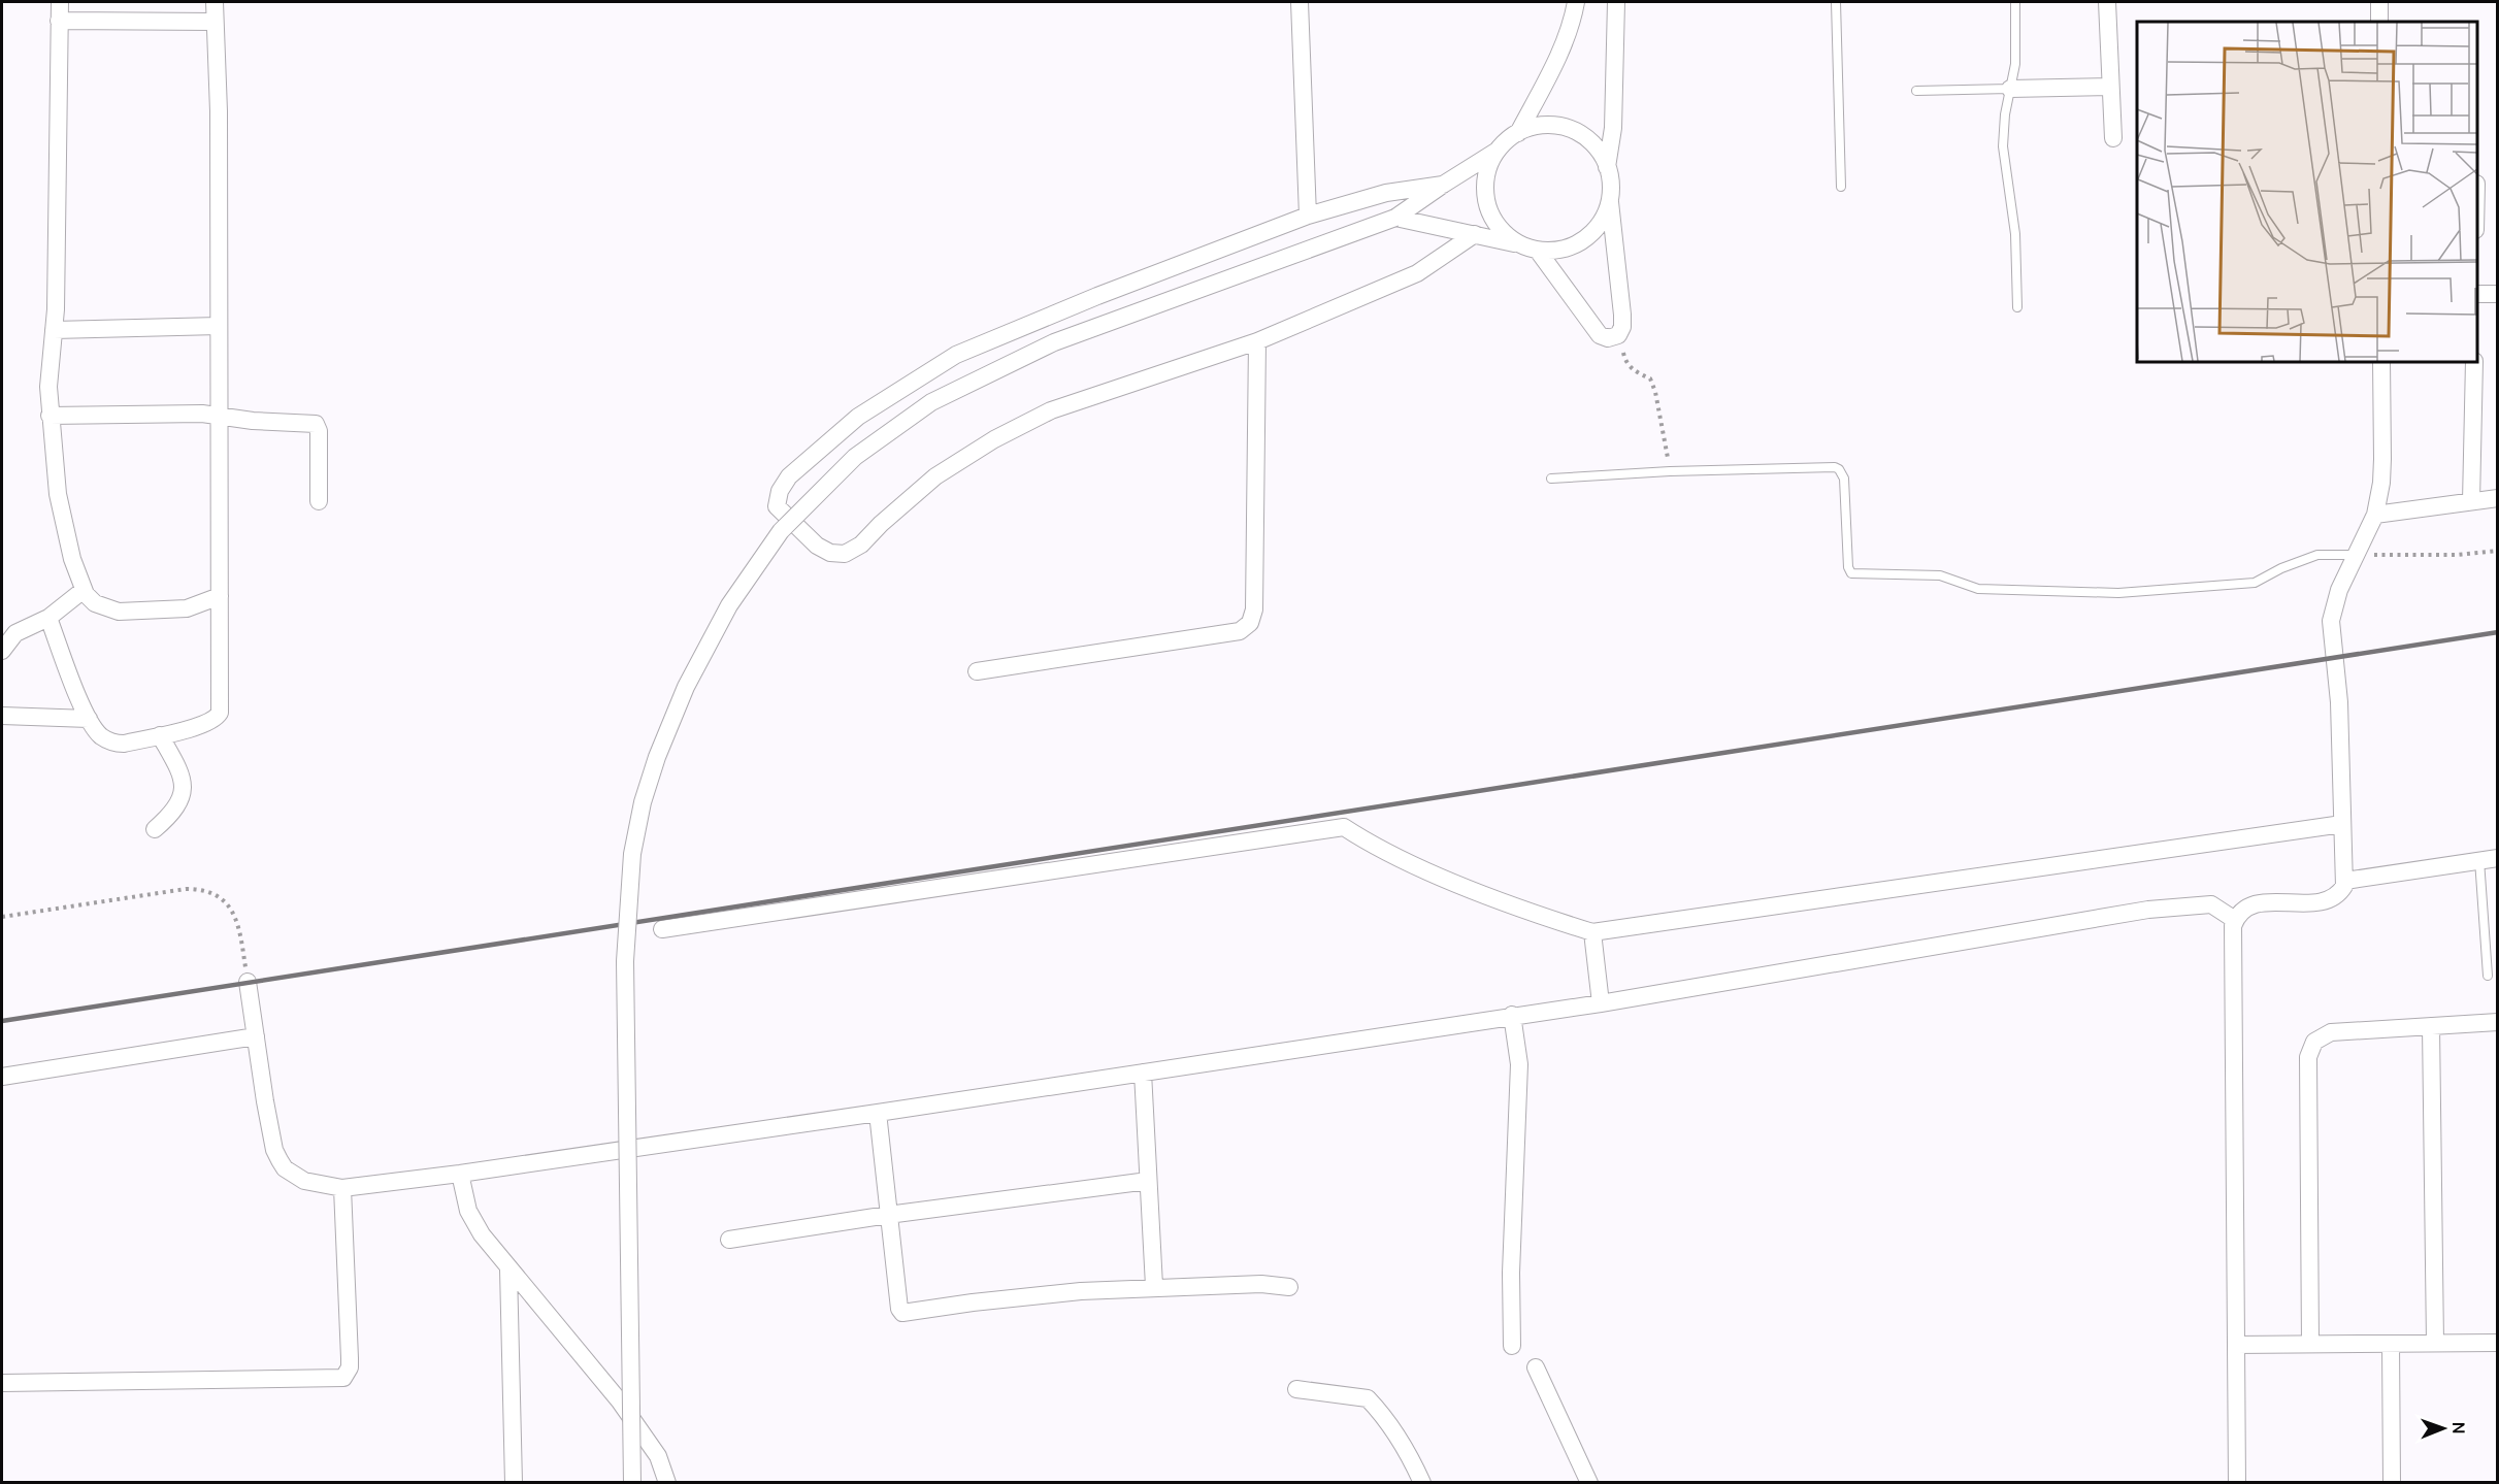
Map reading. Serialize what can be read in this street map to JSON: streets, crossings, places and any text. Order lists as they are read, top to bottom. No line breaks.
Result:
{"north":"right"}
